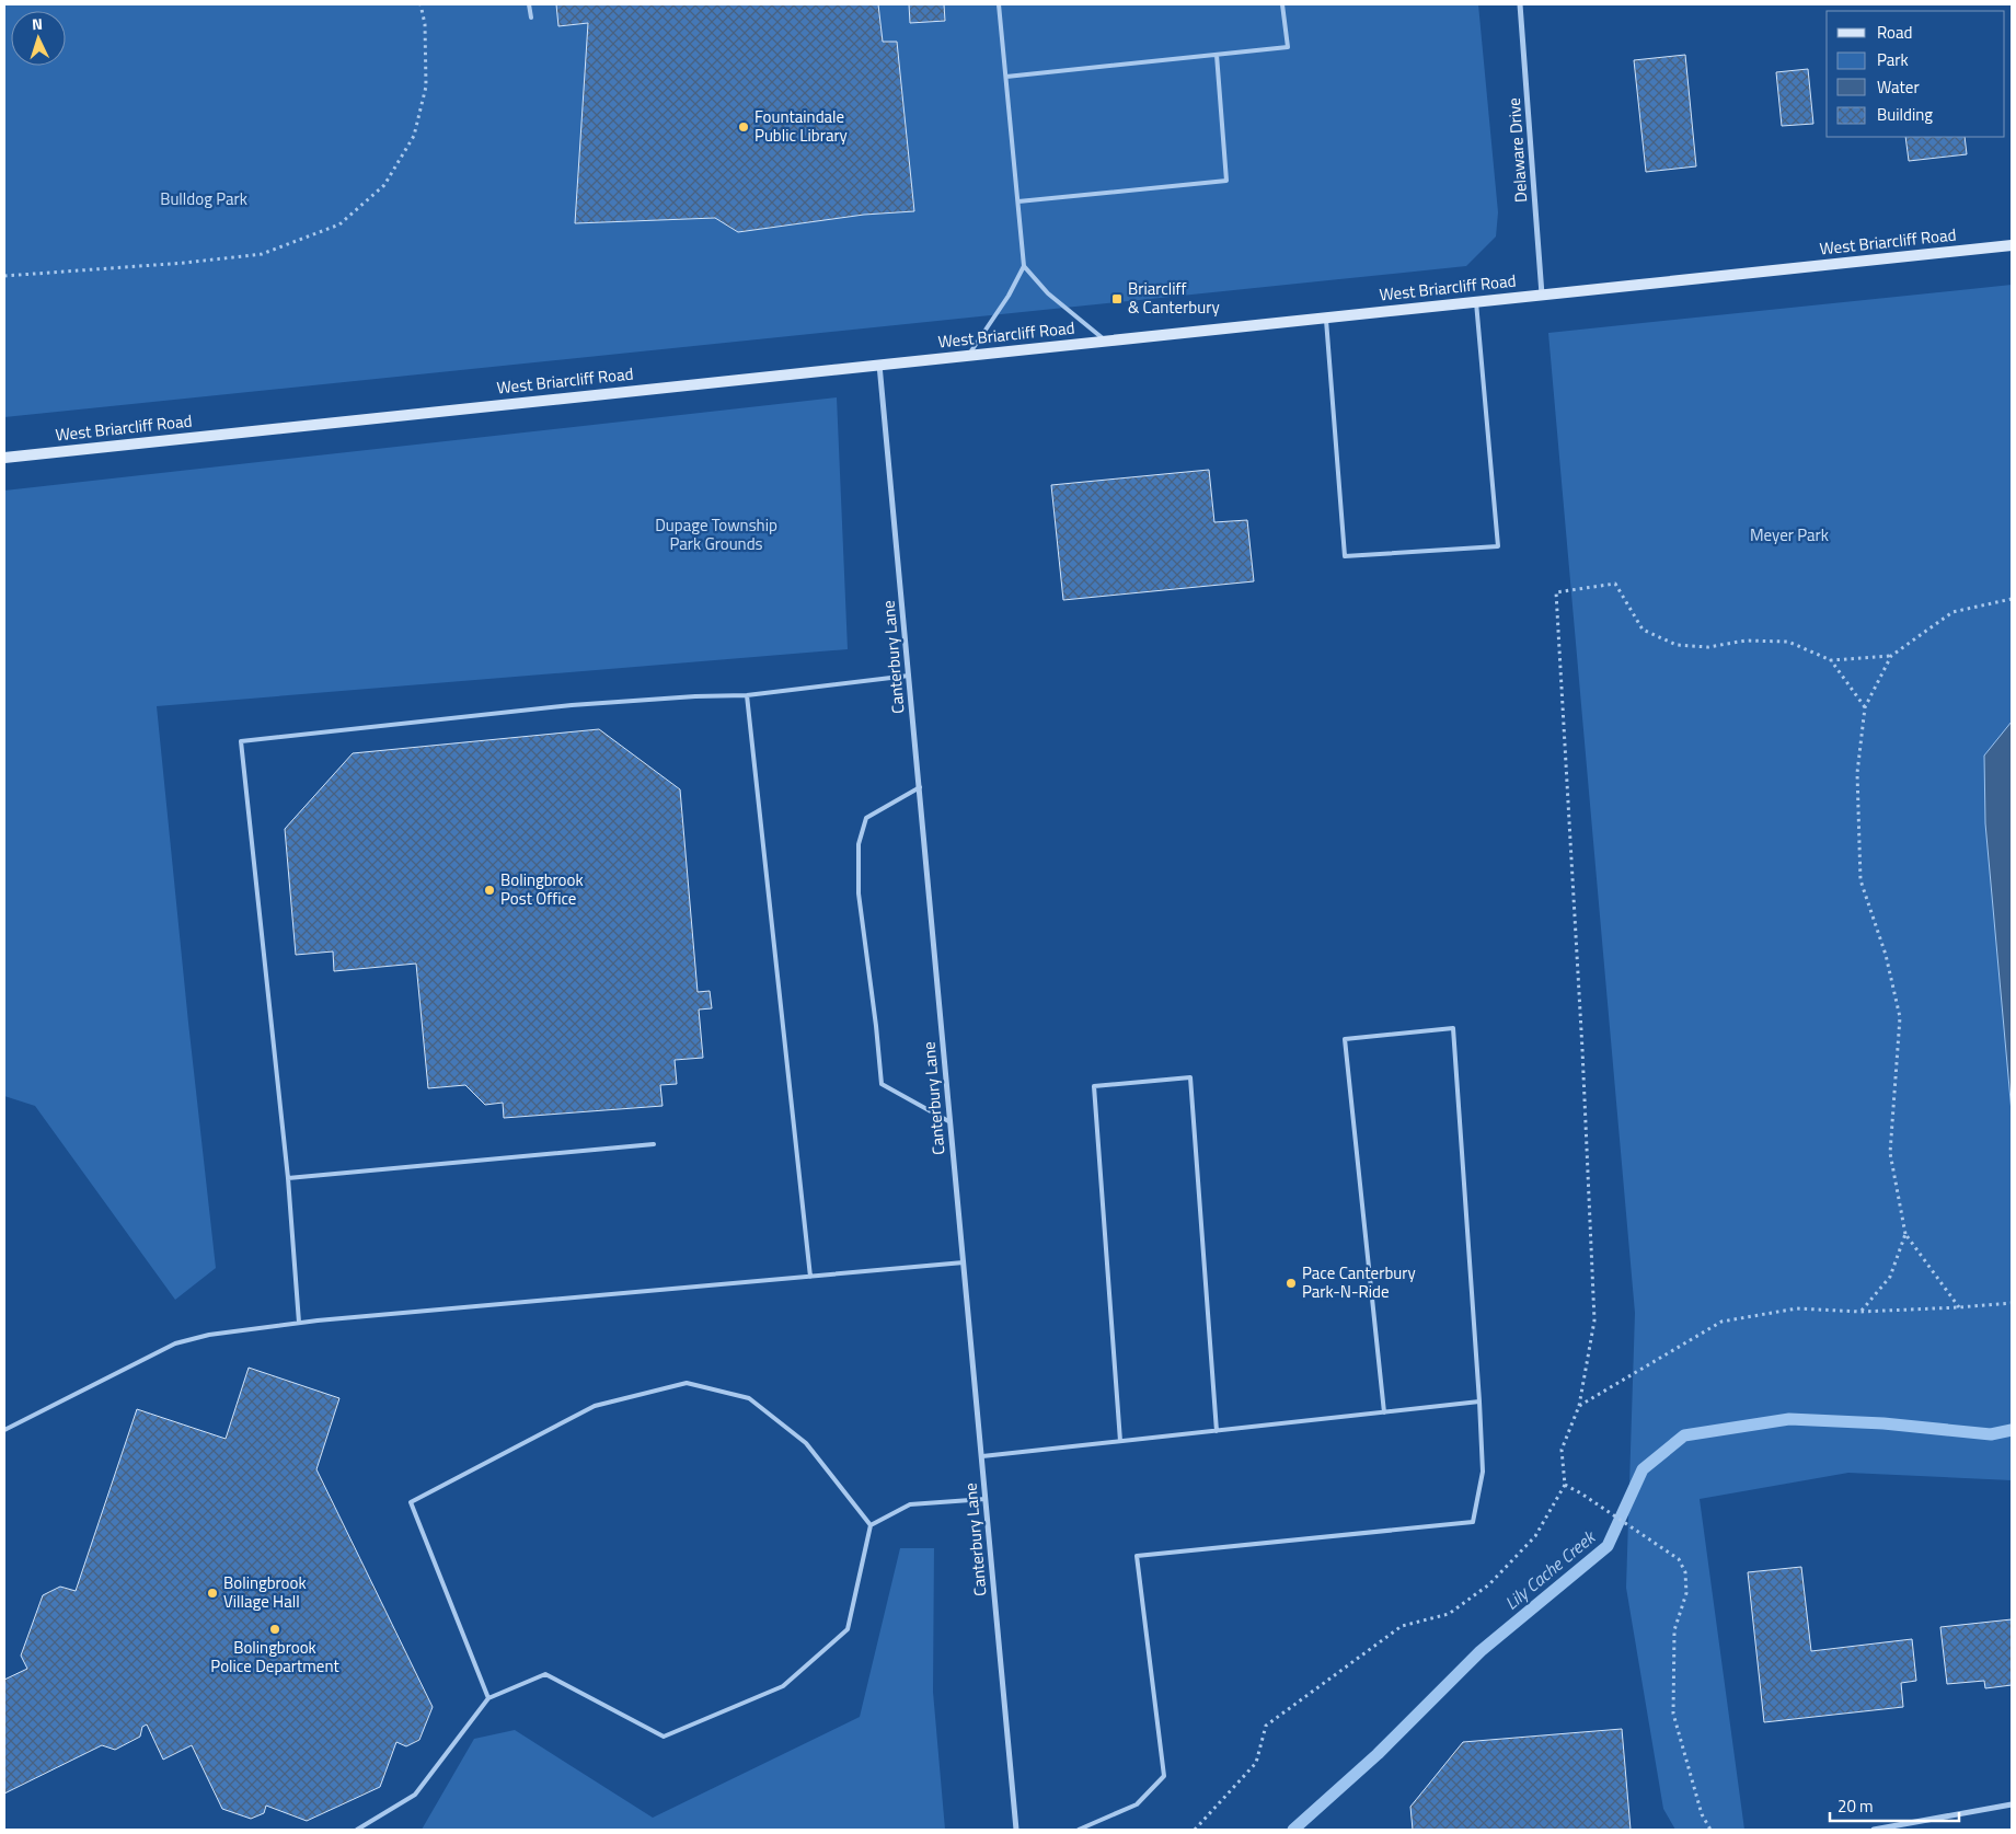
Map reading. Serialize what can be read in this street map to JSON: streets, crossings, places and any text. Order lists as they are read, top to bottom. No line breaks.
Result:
{"streets":{"street":["Delaware Drive","West Briarcliff Road","Canterbury Lane"]},"crossings":[["Delaware Drive","West Briarcliff Road"],["West Briarcliff Road","Canterbury Lane"]],"water":["Lily Cache Creek"],"parks":["Bulldog Park","Dupage Township Park Grounds","Meyer Park"],"places":{"other":["Fountaindale Public Library","Bolingbrook Post Office","Pace Canterbury Park-N-Ride","Bolingbrook Village Hall","Bolingbrook Police Department"],"transit":["Briarcliff & Canterbury"]},"legend":["Road","Park","Water","Building"],"scale_bar":"20 m","north":"top"}
